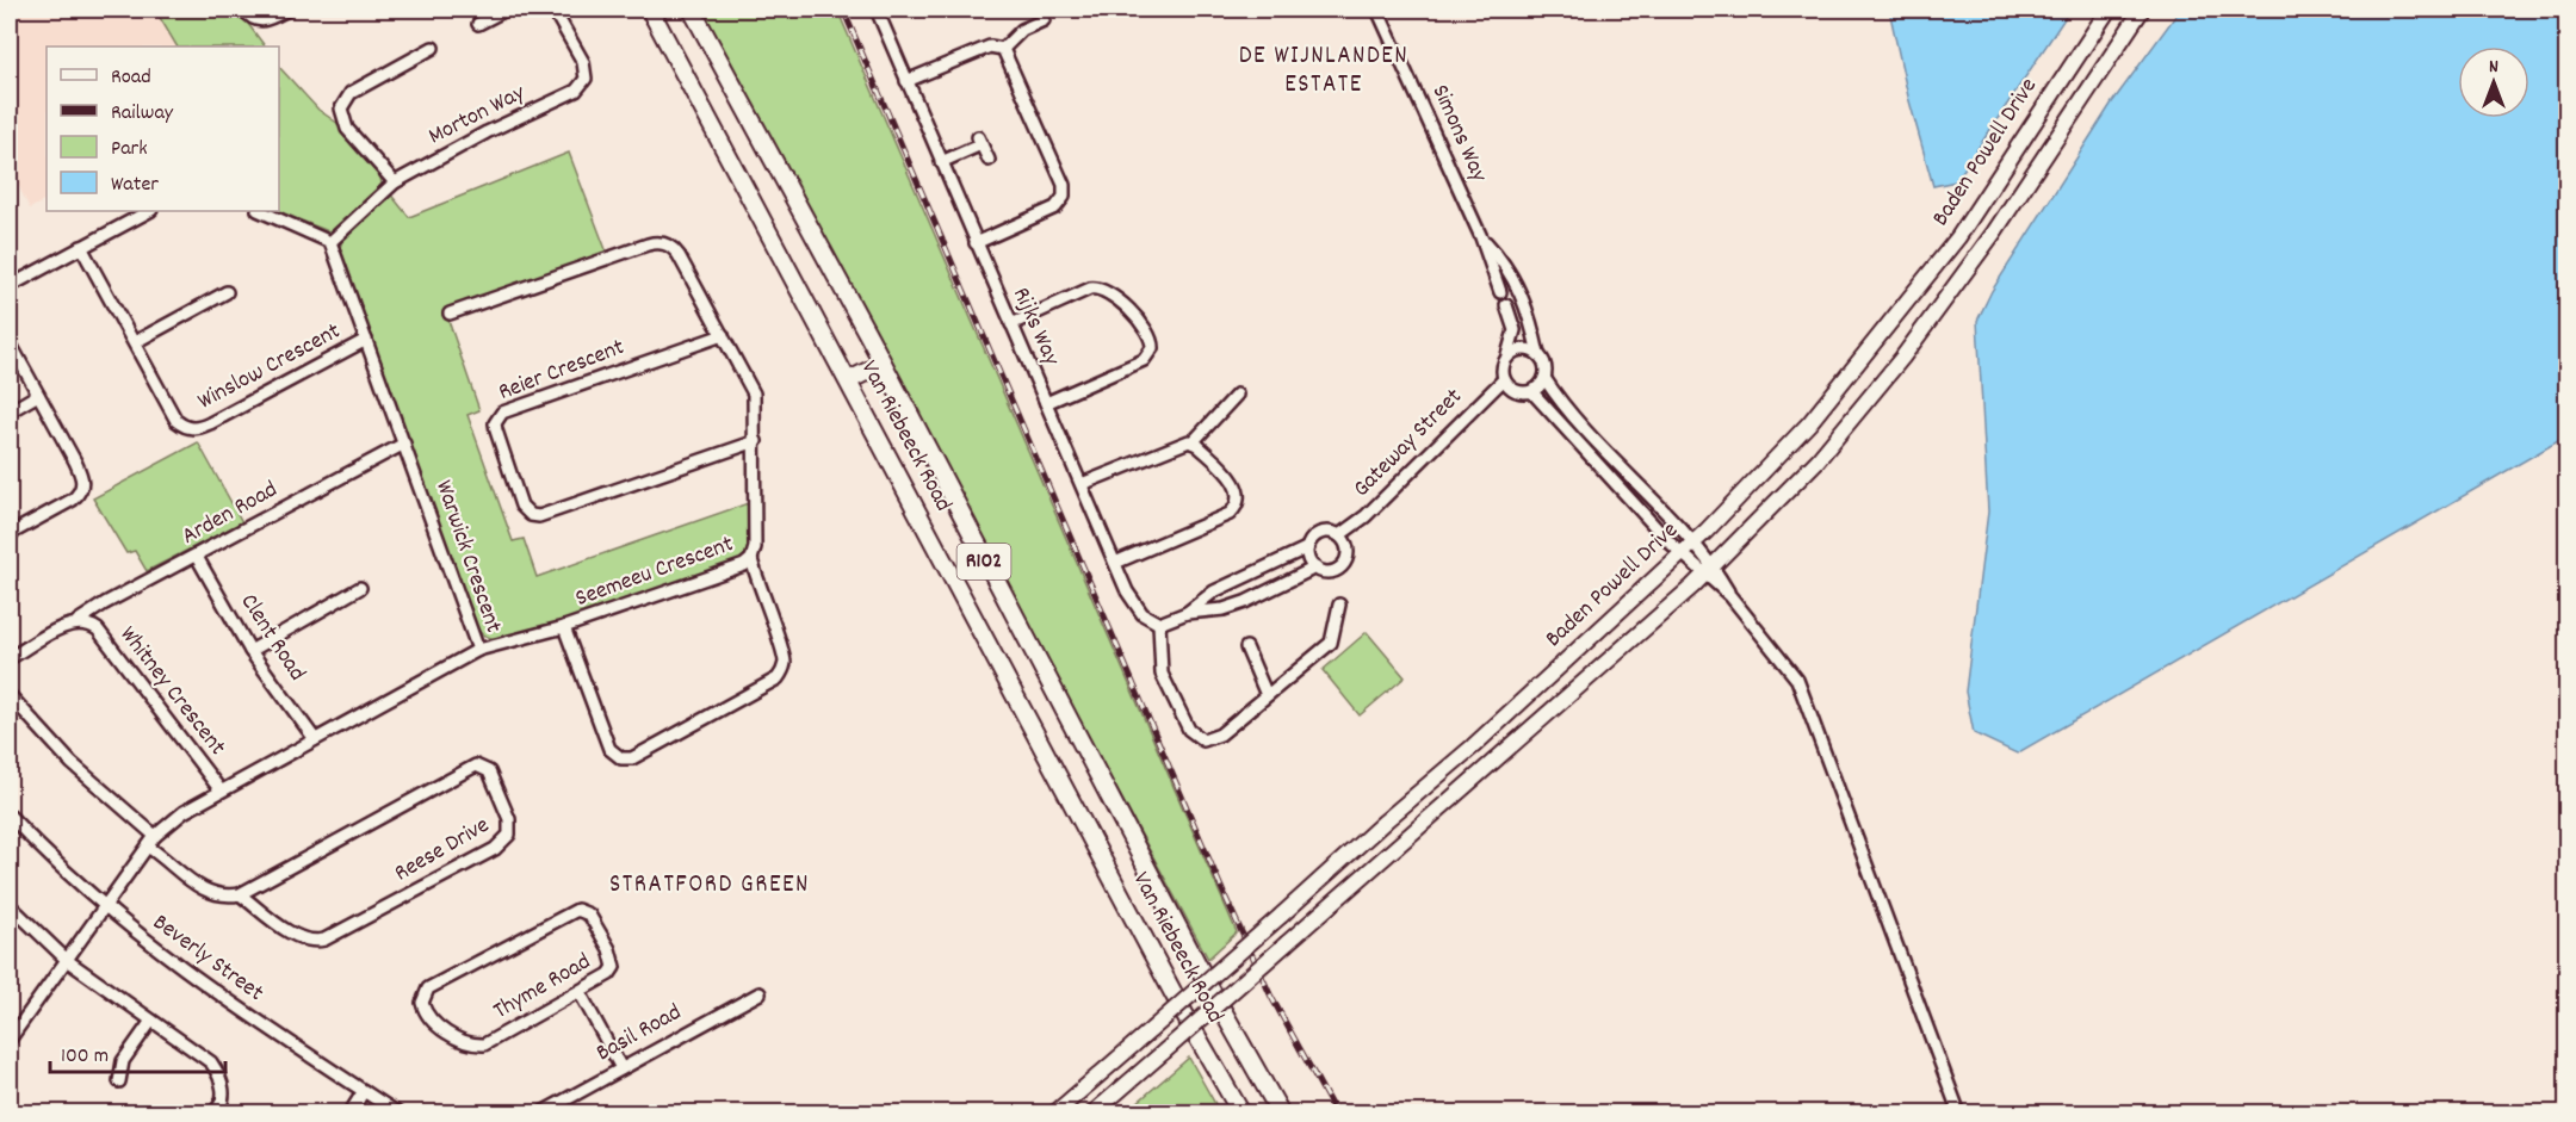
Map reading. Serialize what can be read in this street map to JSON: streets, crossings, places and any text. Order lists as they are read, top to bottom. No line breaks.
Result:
{"streets":{"main road":["Baden Powell Drive","Van Riebeeck Road","R102"],"street":["Morton Way","Simons Way","Rijks Way","Winslow Crescent","Reier Crescent","Gateway Street","Arden Road","Warwick Crescent","Seemeeu Crescent","Clent Road","Whitney Crescent","Reese Drive","Beverly Street","Thyme Road","Basil Road"]},"crossings":[["Morton Way","Warwick Crescent"],["Simons Way","Gateway Street"],["Winslow Crescent","Warwick Crescent"],["Reier Crescent","Seemeeu Crescent"],["Arden Road","Warwick Crescent"],["Arden Road","Clent Road"],["Arden Road","Whitney Crescent"],["Warwick Crescent","Seemeeu Crescent"],["Warwick Crescent","Clent Road"],["Warwick Crescent","Whitney Crescent"],["Warwick Crescent","Reese Drive"],["Warwick Crescent","Beverly Street"]],"districts":["DE WIJNLANDEN ESTATE","STRATFORD GREEN"],"legend":["Road","Railway","Park","Water"],"scale_bar":"100 m","north":"top"}
